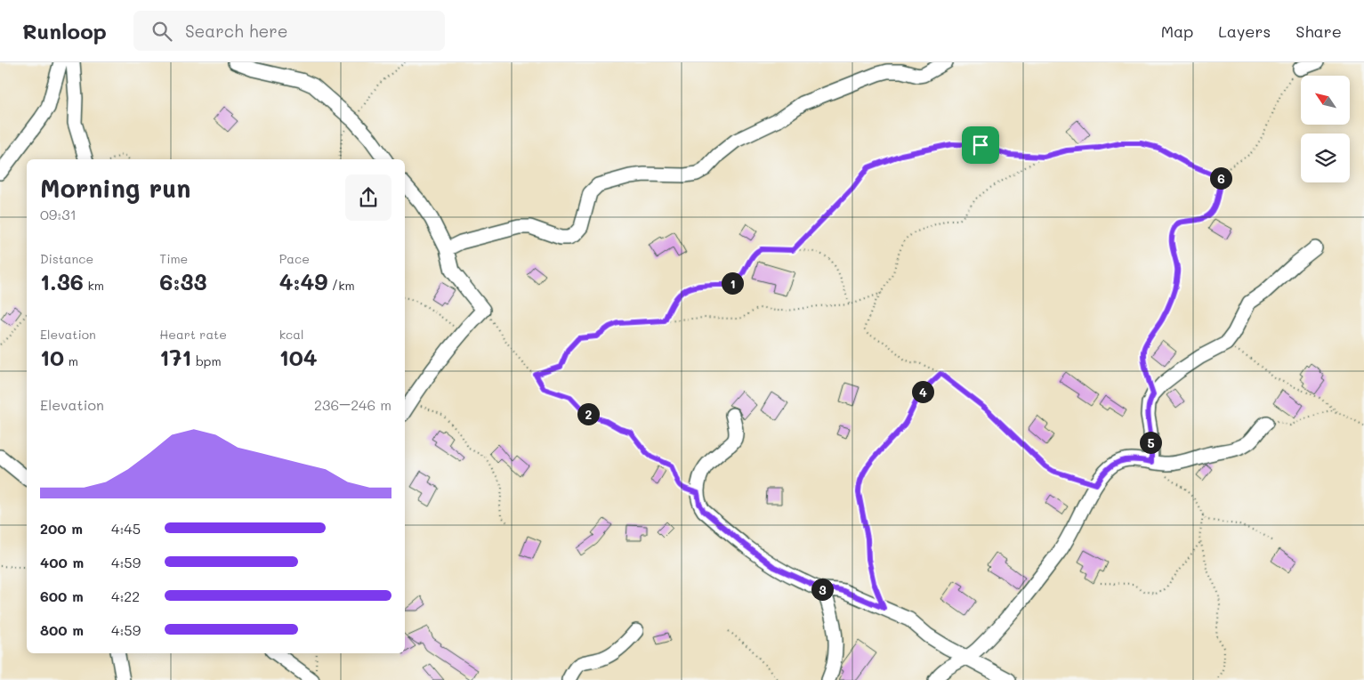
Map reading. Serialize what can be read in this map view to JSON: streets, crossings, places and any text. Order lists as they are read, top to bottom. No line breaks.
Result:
{"north":"top left","page":{"header":"Runloop","search":"Search here","nav":["Map","Layers","Share"],"heading":["Morning run","09:31"],"pins":["6","1","4","2","5","3"],"stats":[["Distance","1.36 km"],["Time","6:33"],["Pace","4:49 /km"],["Elevation","10 m"],["Heart rate","171 bpm"],["kcal","104"]],"chart":["Elevation","236–246 m"],"list":[{"name":"200 m","note":"4:45"},{"name":"400 m","note":"4:59"},{"name":"600 m","note":"4:22"},{"name":"800 m","note":"4:59"}]}}
